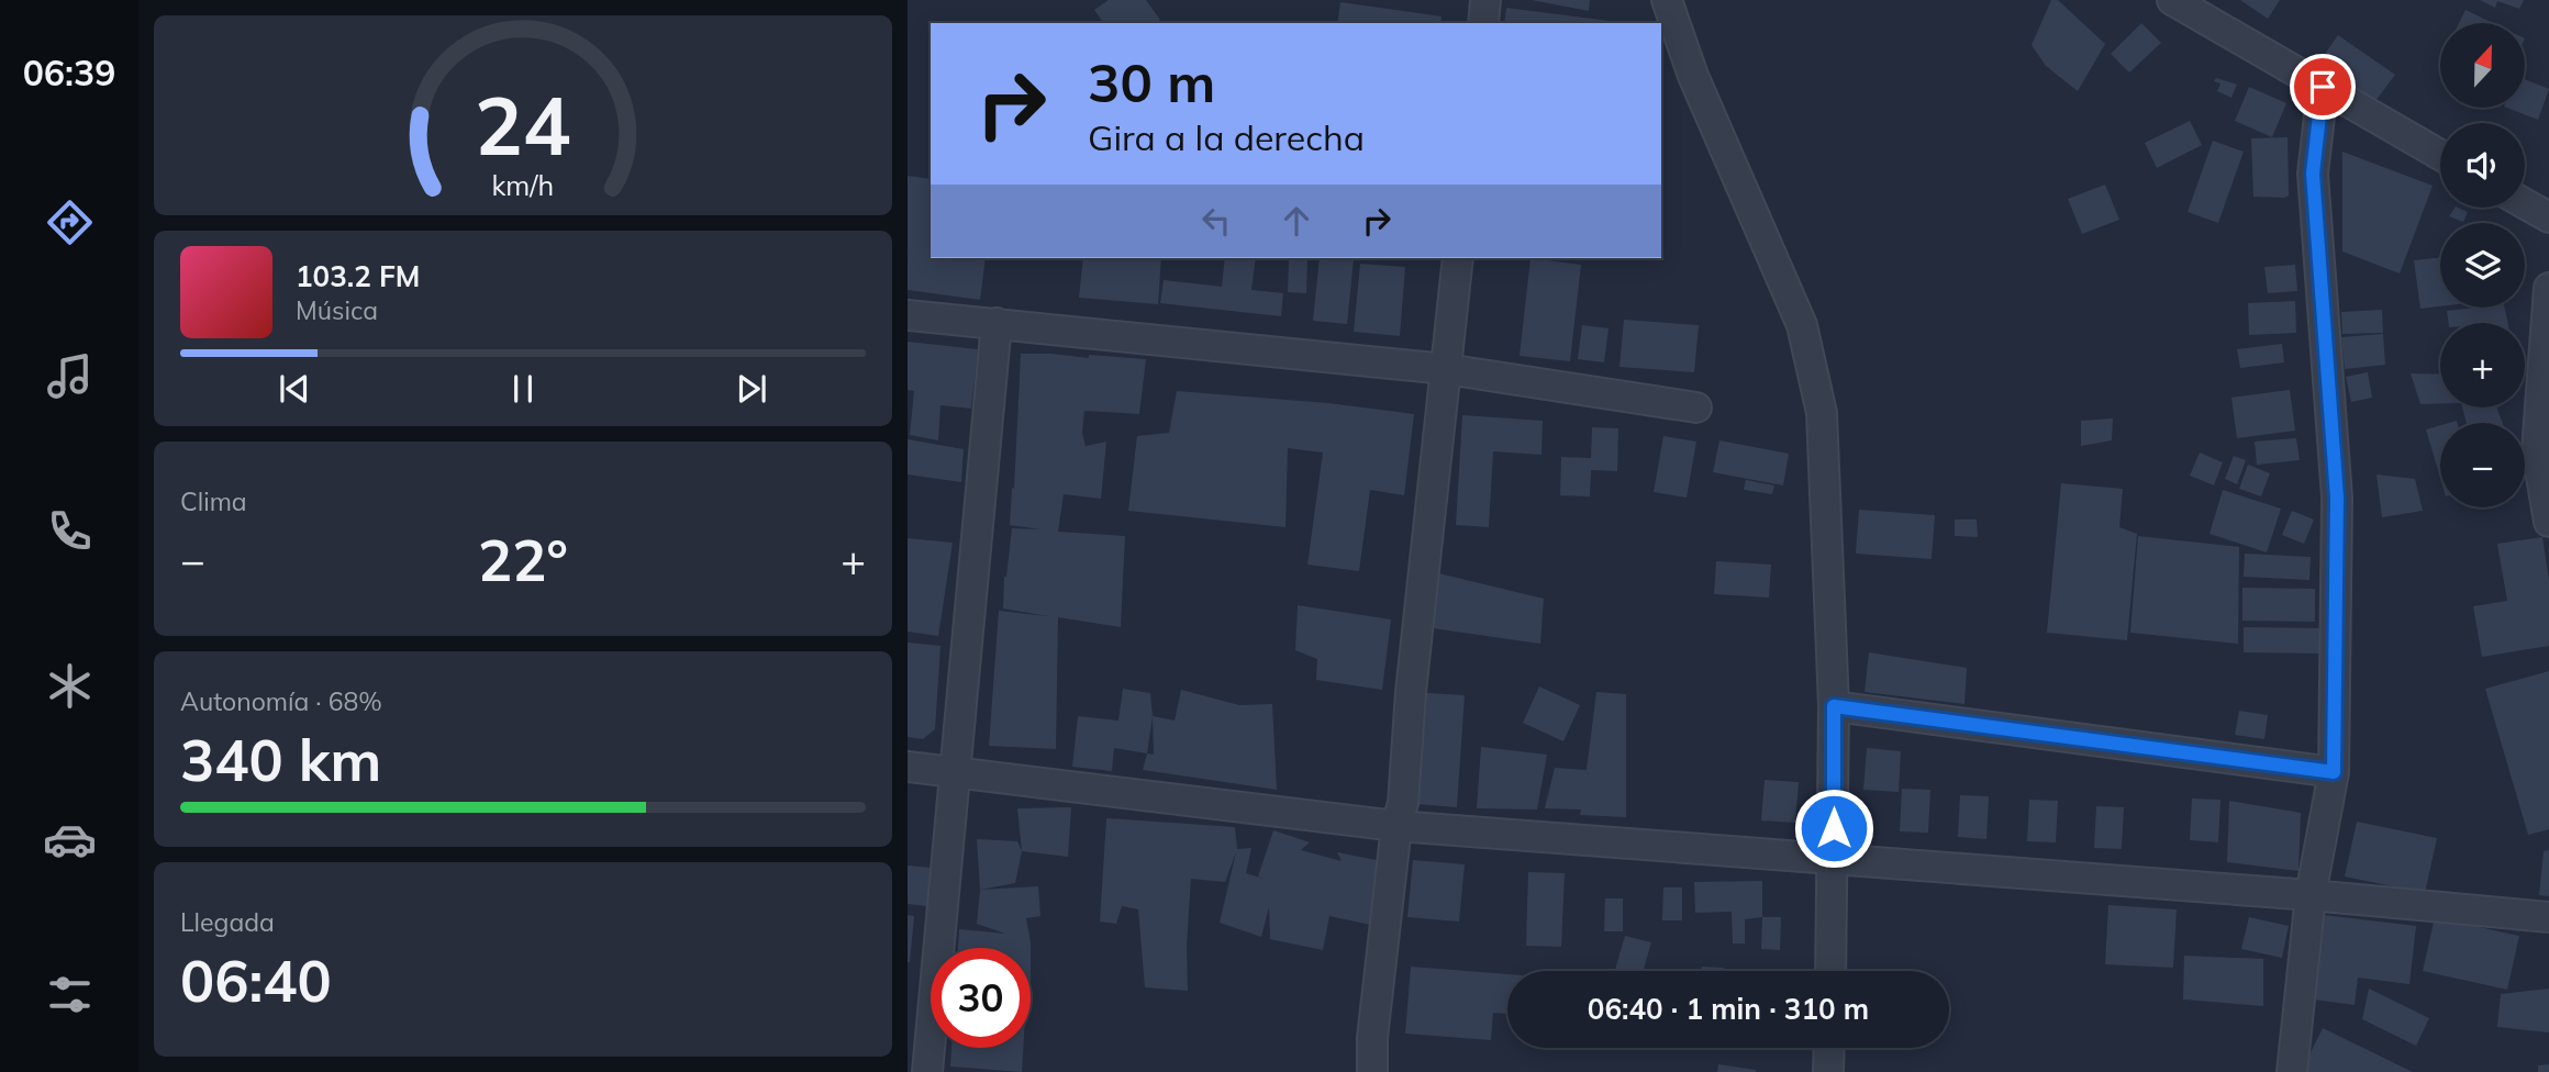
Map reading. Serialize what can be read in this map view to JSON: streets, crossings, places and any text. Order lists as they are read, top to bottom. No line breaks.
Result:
{"north":"top","page":{"tabs":"06:39","map_buttons":["+","−"],"turn":["30 m","Gira a la derecha"],"song":["103.2 FM","Música"],"tile":["Clima",["Autonomía · 68%","340 km"],["Llegada","06:40"]],"heat":["−","22°","+"],"limit":"30","trip":"06:40 · 1 min · 310 m","gauge":["24","km/h"]}}
